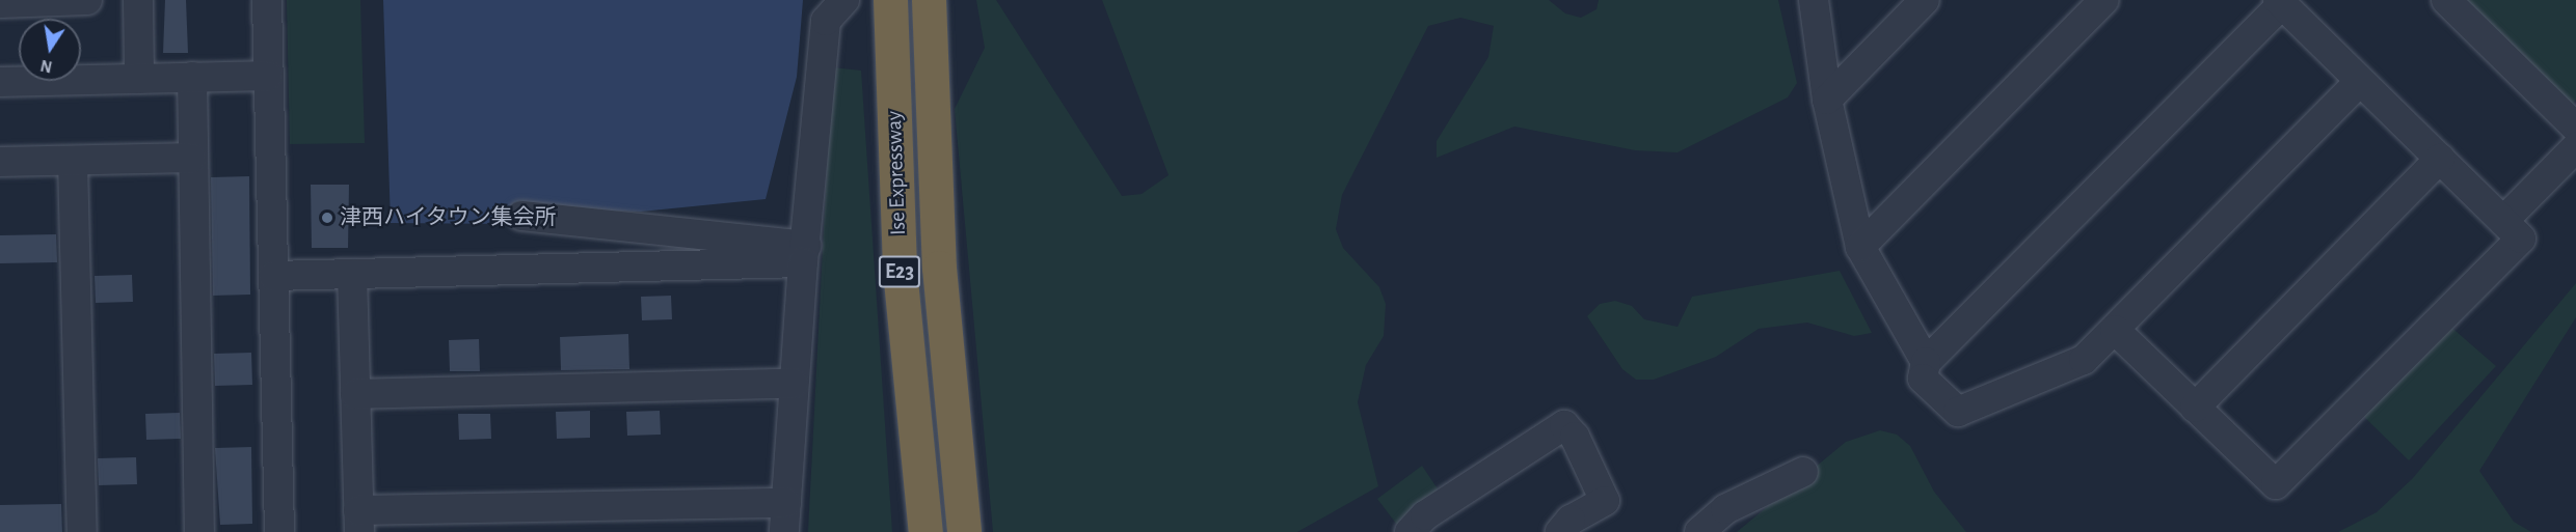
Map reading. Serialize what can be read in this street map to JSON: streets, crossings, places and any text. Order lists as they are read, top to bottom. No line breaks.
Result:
{"streets":{"highway":["Ise Expressway","E23"]},"places":["津西ハイタウン集会所"],"north":"bottom"}
